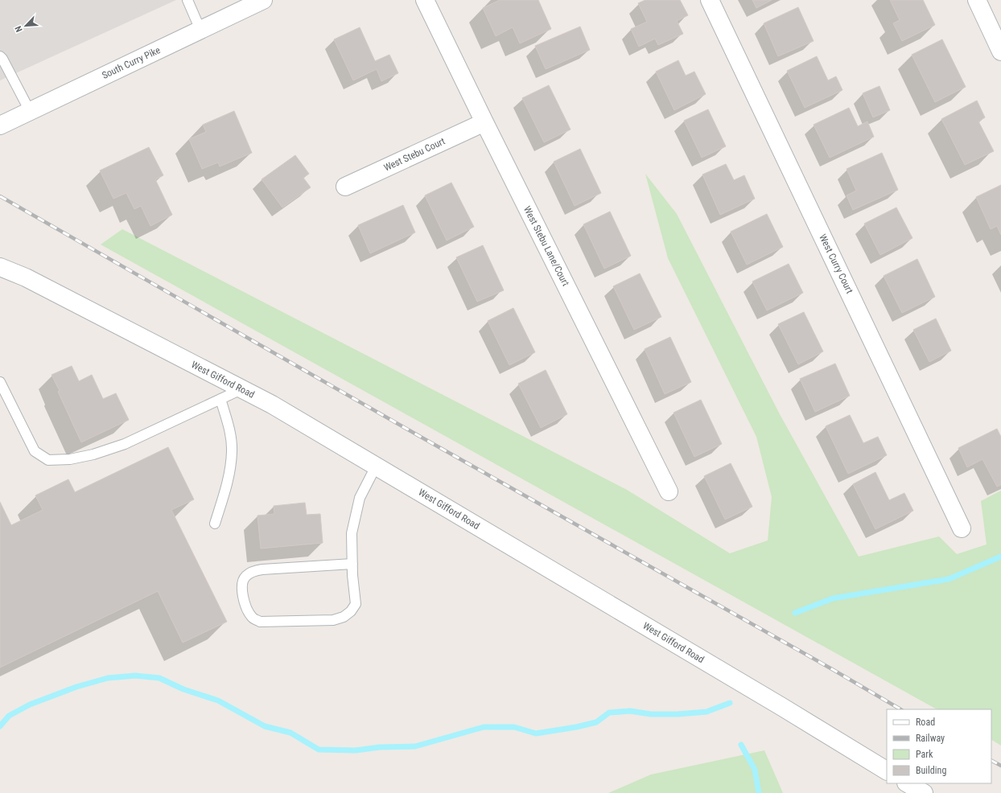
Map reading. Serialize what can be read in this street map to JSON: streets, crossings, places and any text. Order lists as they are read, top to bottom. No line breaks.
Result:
{"streets":{"street":["South Curry Pike","West Stebu Court","West Stebu Lane/Court","West Curry Court","West Gifford Road"]},"crossings":[["West Stebu Court","West Stebu Lane/Court"]],"legend":["Road","Railway","Park","Building"],"north":"bottom left"}
